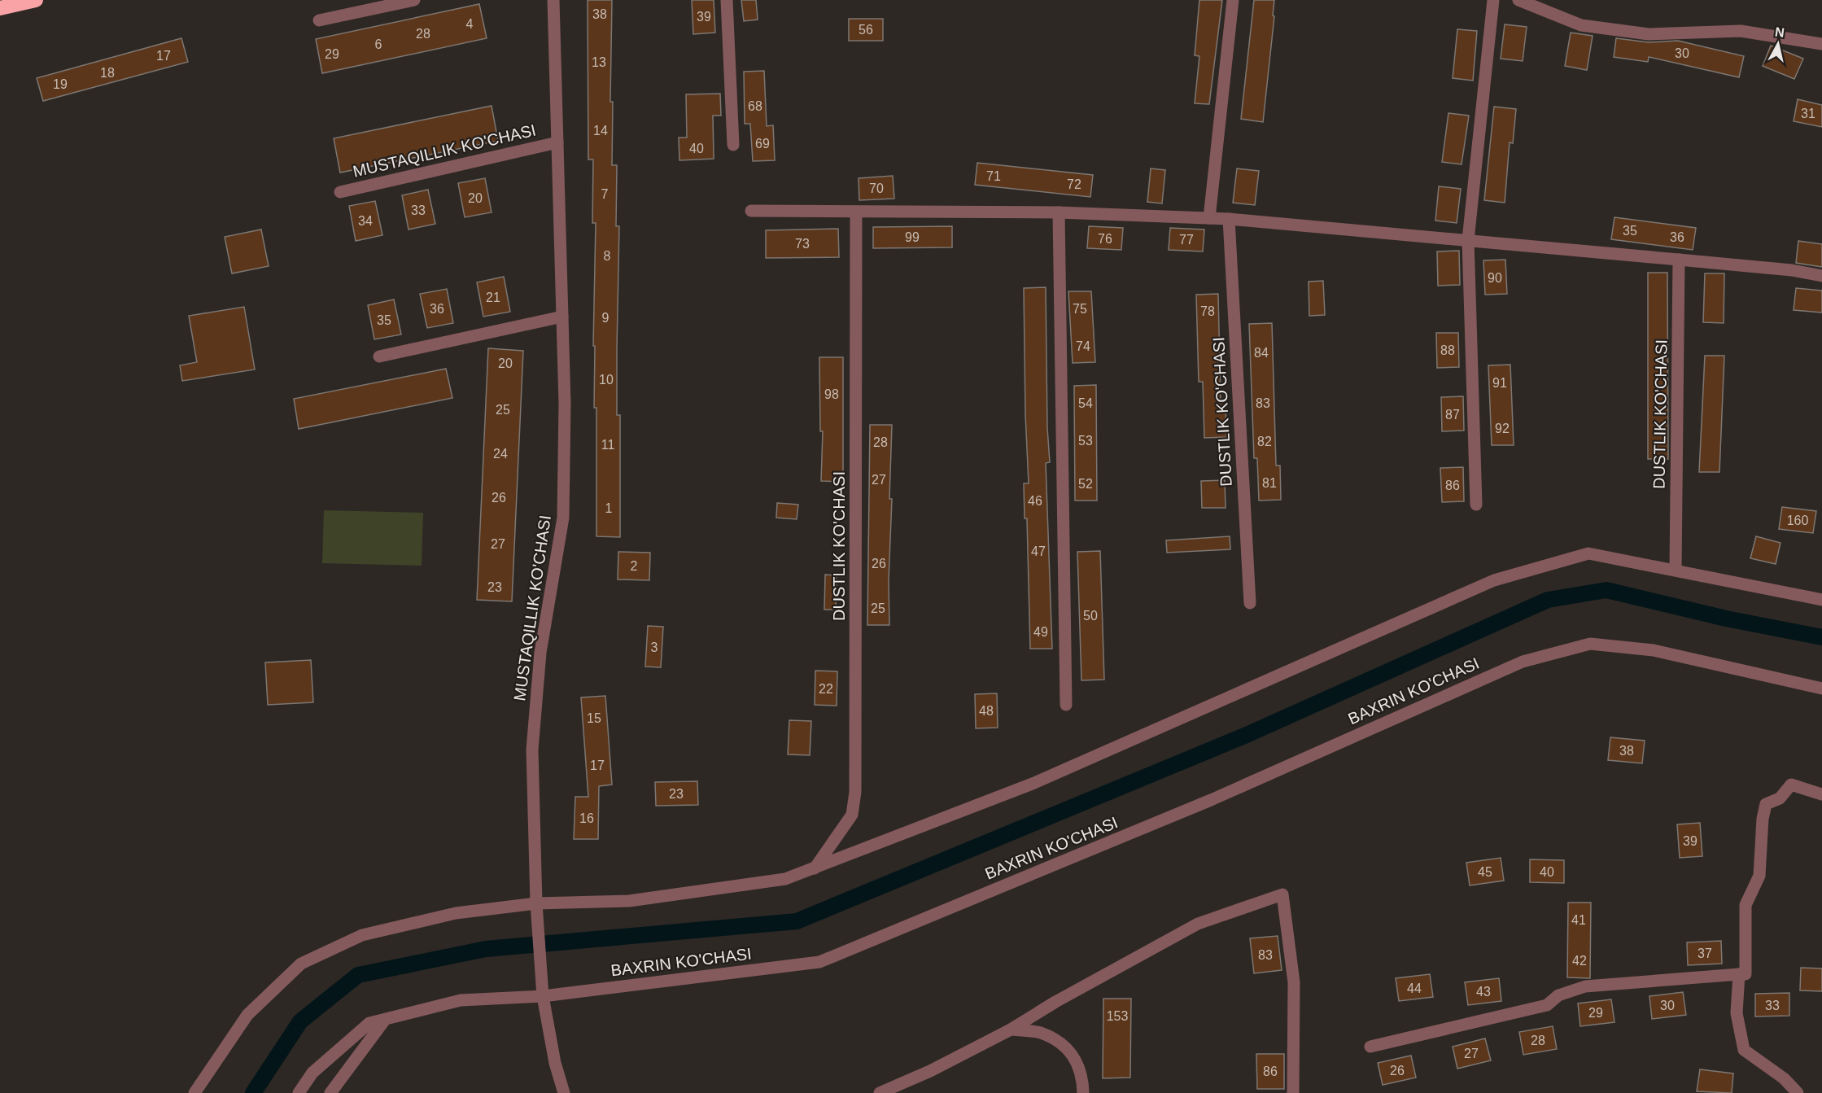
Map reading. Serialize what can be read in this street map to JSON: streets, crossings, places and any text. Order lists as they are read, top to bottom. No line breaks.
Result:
{"streets":{"street":["MUSTAQILLIK KO'CHASI","DUSTLIK KO'CHASI","BAXRIN KO'CHASI"]},"crossings":[["MUSTAQILLIK KO'CHASI","BAXRIN KO'CHASI"]],"house_numbers":["38","39","4","56","28","6","30","29","17","13","18","19","68","31","14","69","40","71","72","70","7","20","33","34","35","99","36","76","77","73","8","90","21","36","75","78","9","35","74","88","84","20","10","91","98","54","83","25","87","92","53","82","28","11","24","27","81","52","86","26","46","1","160","27","47","26","2","23","25","50","49","3","22","48","15","38","17","23","16","39","45","40","41","37","83","42","44","43","30","33","29","153","28","27","26","86"],"north":"top"}
